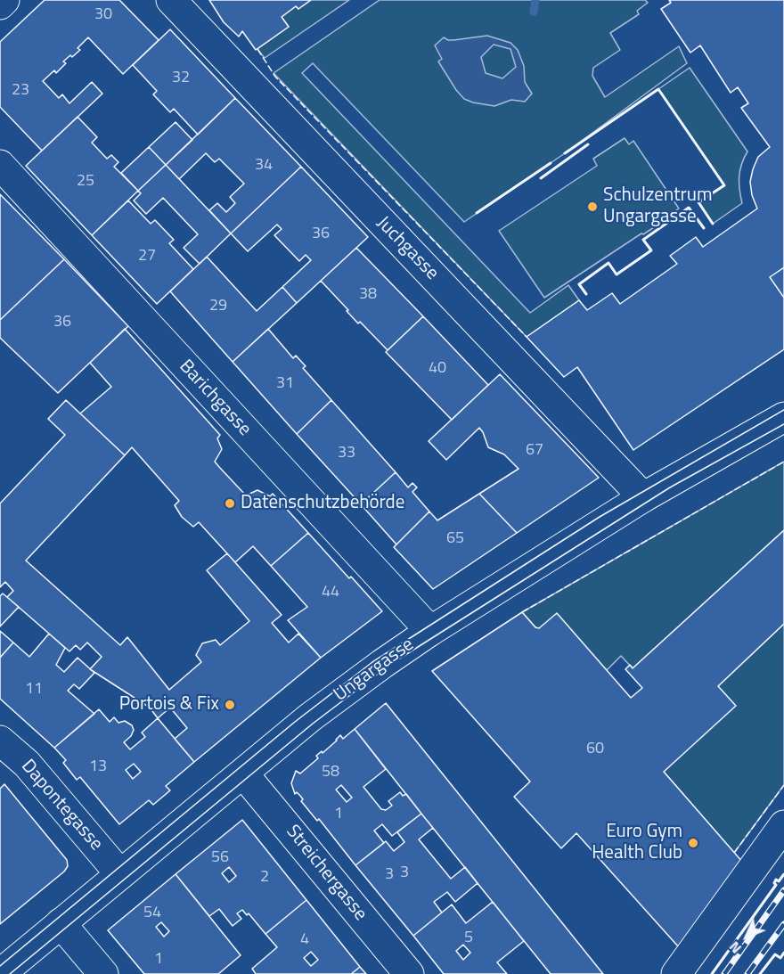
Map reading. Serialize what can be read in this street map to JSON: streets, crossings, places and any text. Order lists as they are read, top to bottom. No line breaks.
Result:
{"streets":{"street":["Juchgasse","Barichgasse","Ungargasse","Dapontegasse","Streichergasse"]},"crossings":[["Juchgasse","Ungargasse"],["Barichgasse","Ungargasse"],["Ungargasse","Dapontegasse"],["Ungargasse","Streichergasse"]],"places":["Schulzentrum Ungargasse","Datenschutzbehörde","Portois & Fix","Euro Gym Health Club"],"house_numbers":["30","32","23","34","25","36","27","38","29","36","40","31","67","33","65","44","11","60","13","58","1","56","3","3","2","54","5","4","1"],"north":"bottom left"}
